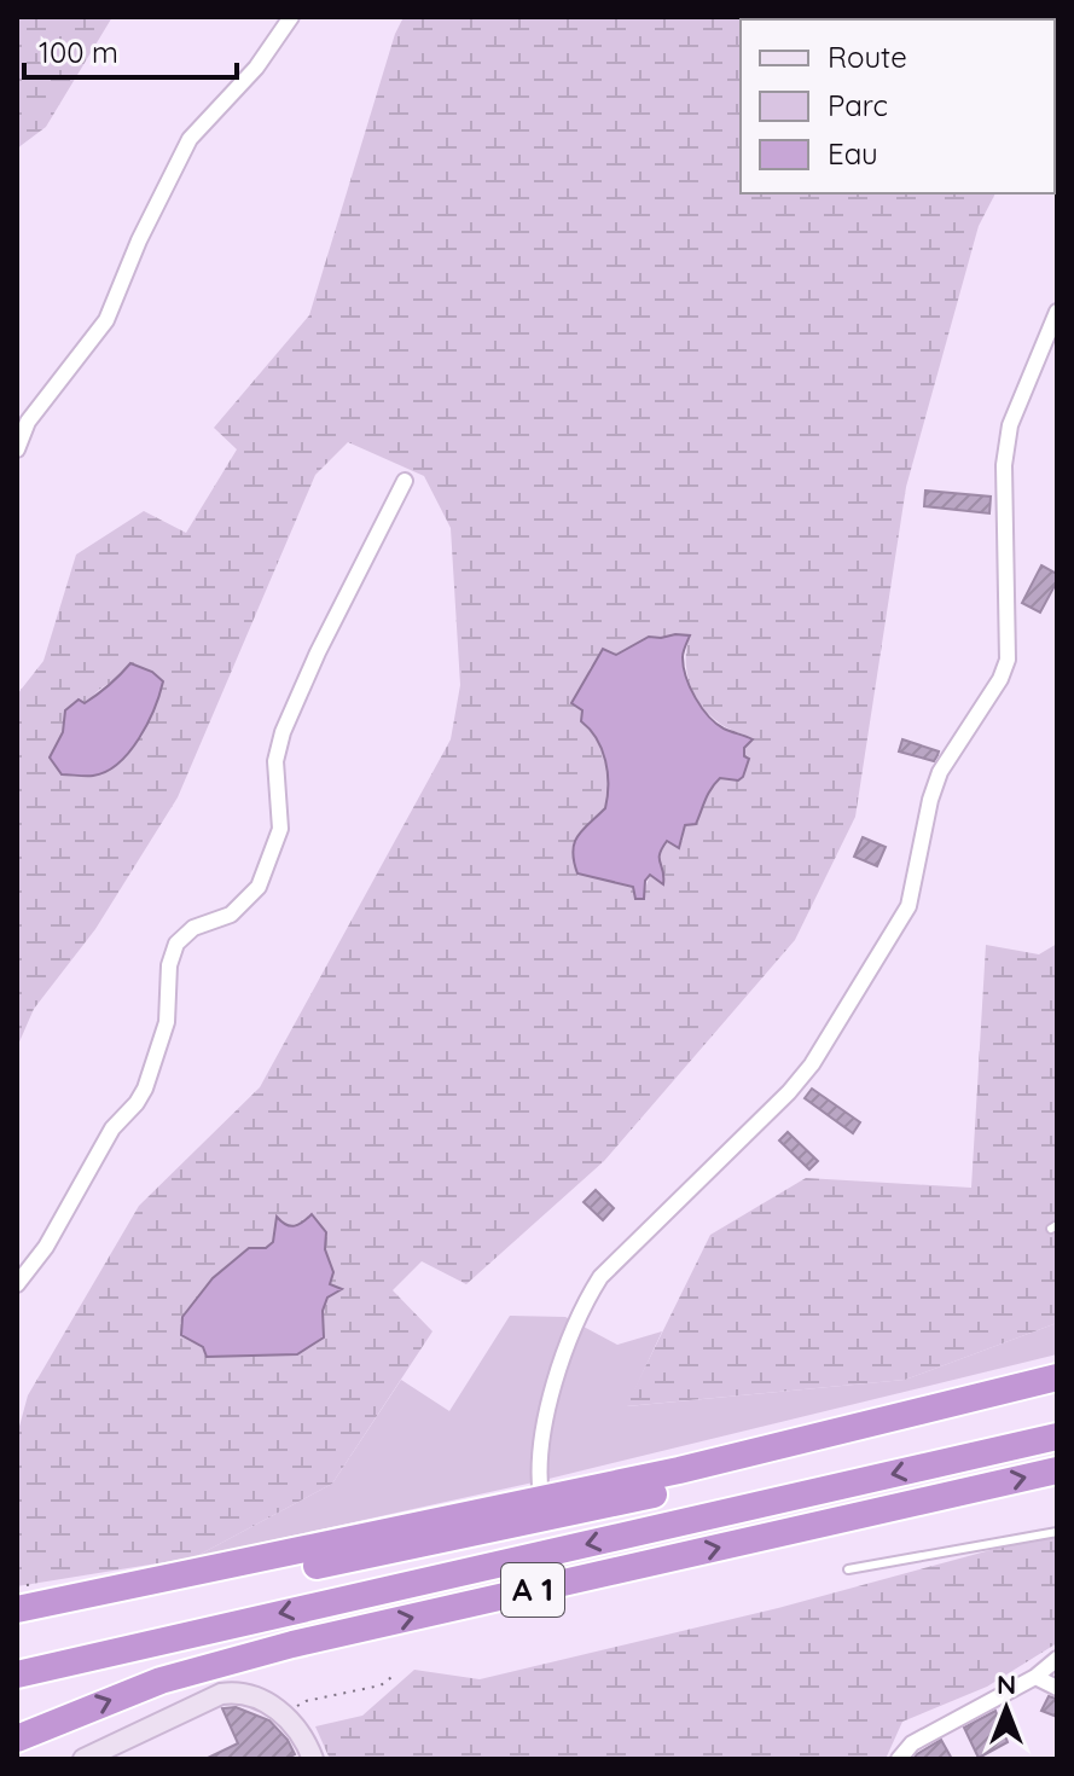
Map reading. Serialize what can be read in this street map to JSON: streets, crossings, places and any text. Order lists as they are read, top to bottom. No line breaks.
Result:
{"streets":{"highway":["A 1"]},"legend":["Route","Parc","Eau"],"scale_bar":"100 m","north":"top"}
